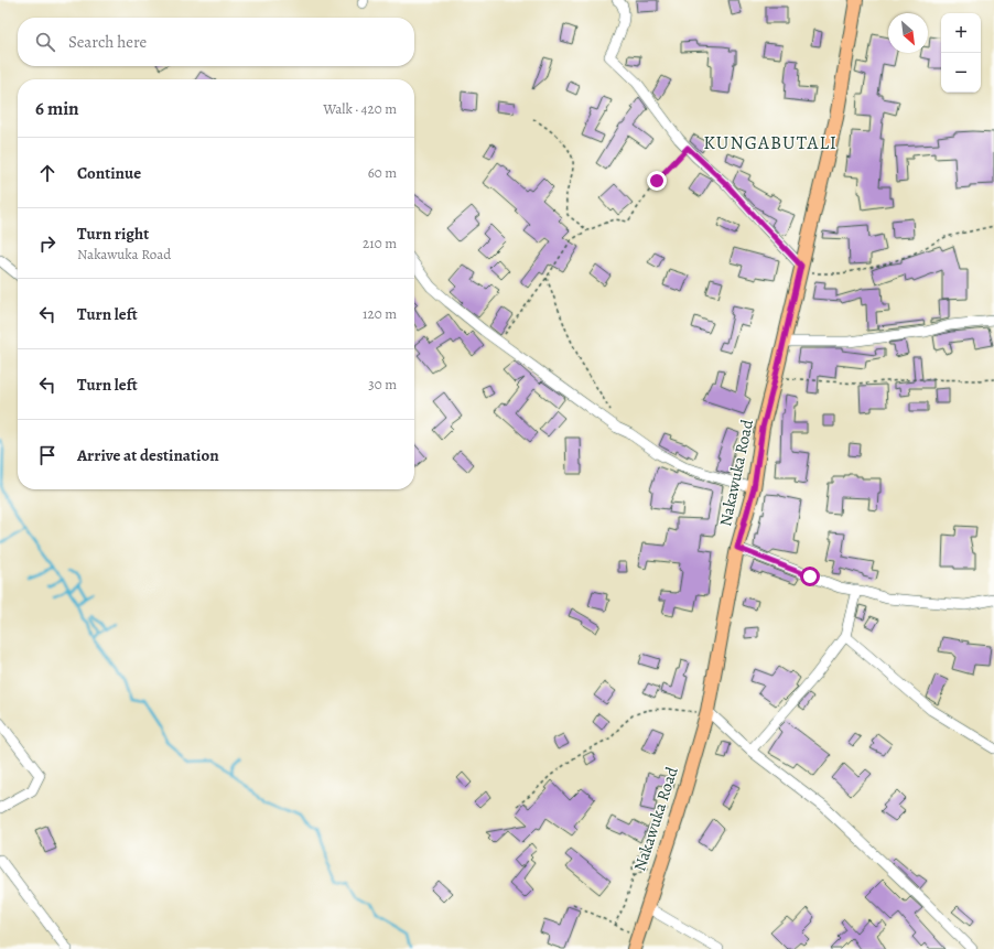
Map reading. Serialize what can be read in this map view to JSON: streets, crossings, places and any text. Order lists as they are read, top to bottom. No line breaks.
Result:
{"streets":{"main road":["Nakawuka Road"]},"districts":["KUNGABUTALI"],"north":"bottom right","page":{"map_buttons":["+","−"],"search":"Search here","heading":["6 min","Walk · 420 m"],"list":[["Continue","60 m"],["Turn right","Nakawuka Road","210 m"],["Turn left","120 m"],["Turn left","30 m"],"Arrive at destination"]}}
